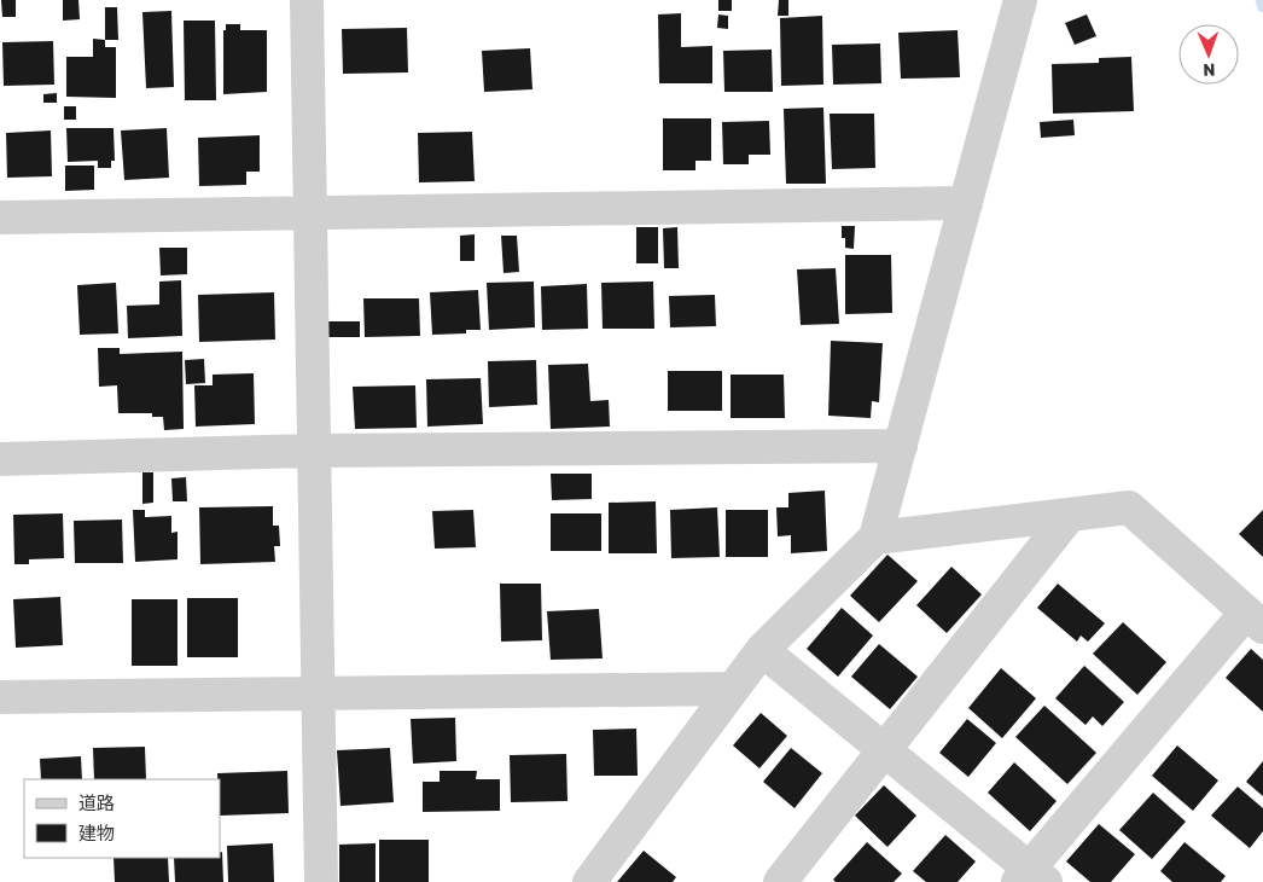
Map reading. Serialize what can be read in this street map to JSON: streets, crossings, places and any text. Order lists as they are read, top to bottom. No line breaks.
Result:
{"legend":["道路","建物"],"north":"bottom"}
